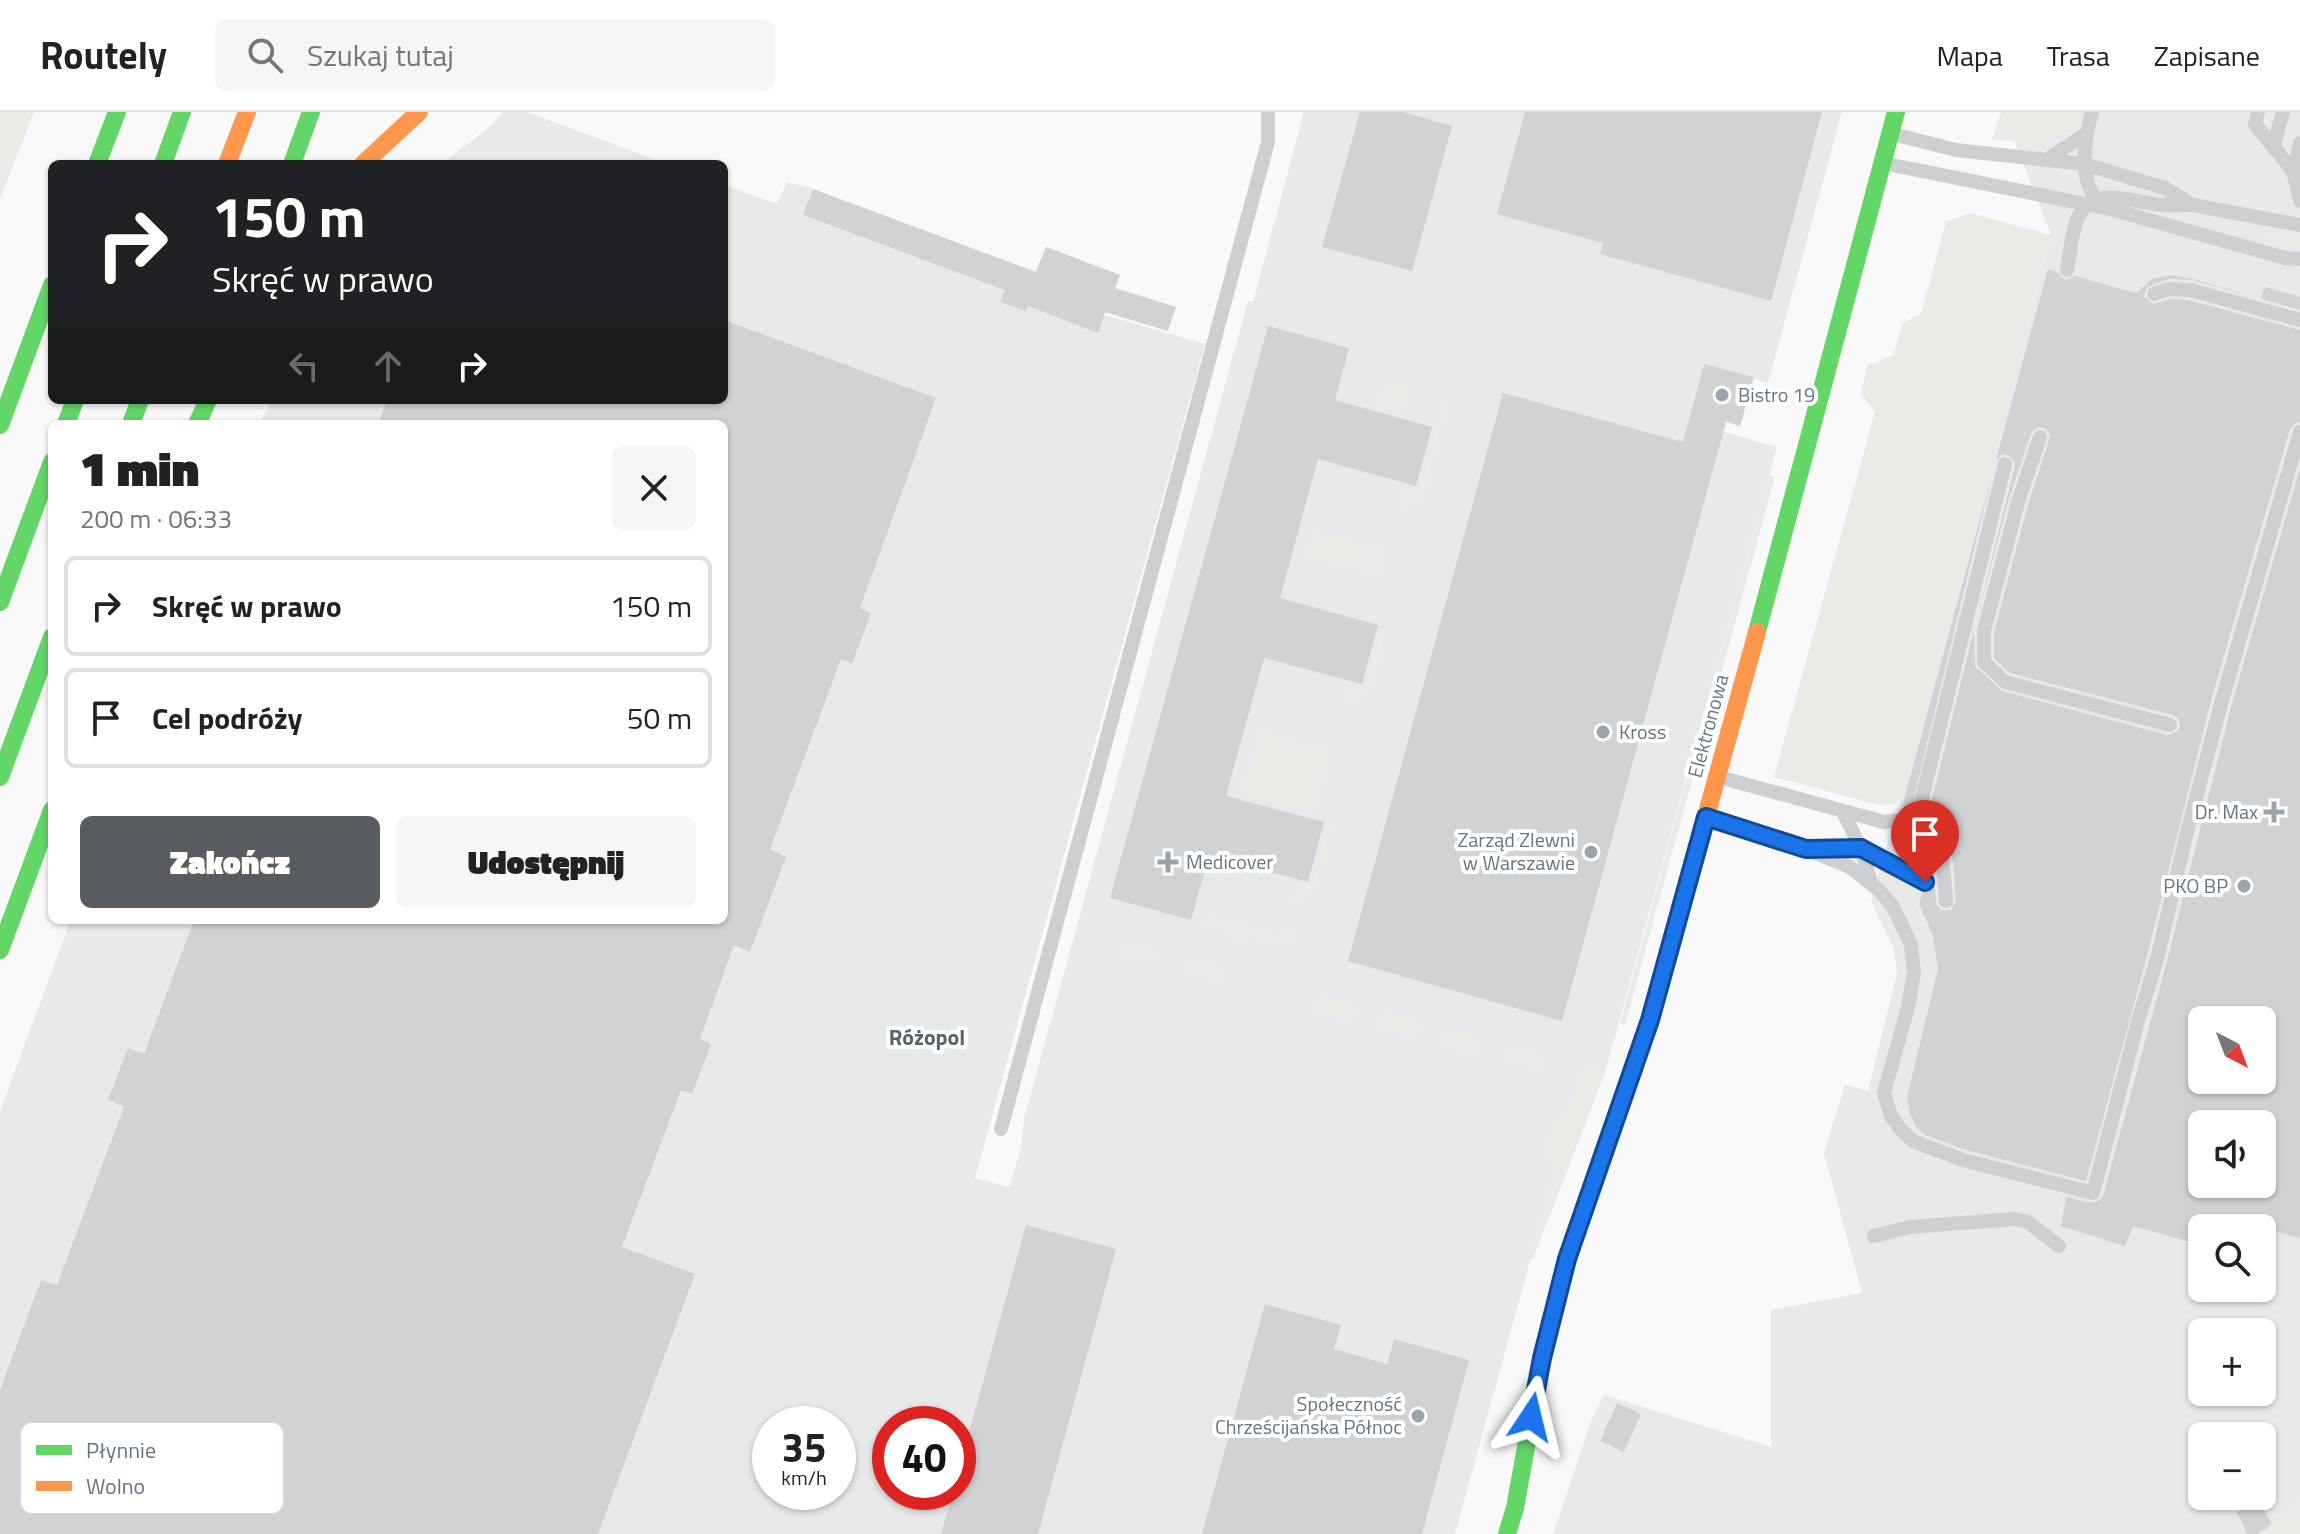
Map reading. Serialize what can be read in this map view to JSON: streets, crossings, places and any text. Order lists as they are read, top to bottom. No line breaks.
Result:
{"streets":{"main road":["Elektronowa"]},"districts":["Różopol"],"places":{"other":["Bistro 19","Kross","Zarząd Zlewni w Warszawie","PKO BP","Społeczność Chrześcijańska Północ"],"health":["Dr. Max","Medicover"]},"legend":["Płynnie","Wolno"],"north":"bottom right","page":{"header":"Routely","search":"Szukaj tutaj","nav":["Mapa","Trasa","Zapisane"],"turn":["150 m","Skręć w prawo"],"heading":["1 min","200 m · 06:33"],"list":[{"name":"Skręć w prawo","value":"150 m"},{"name":"Cel podróży","value":"50 m"}],"buttons":["Zakończ","Udostępnij"],"map_buttons":["+","−"],"speed":"35 km/h","limit":"40"}}
